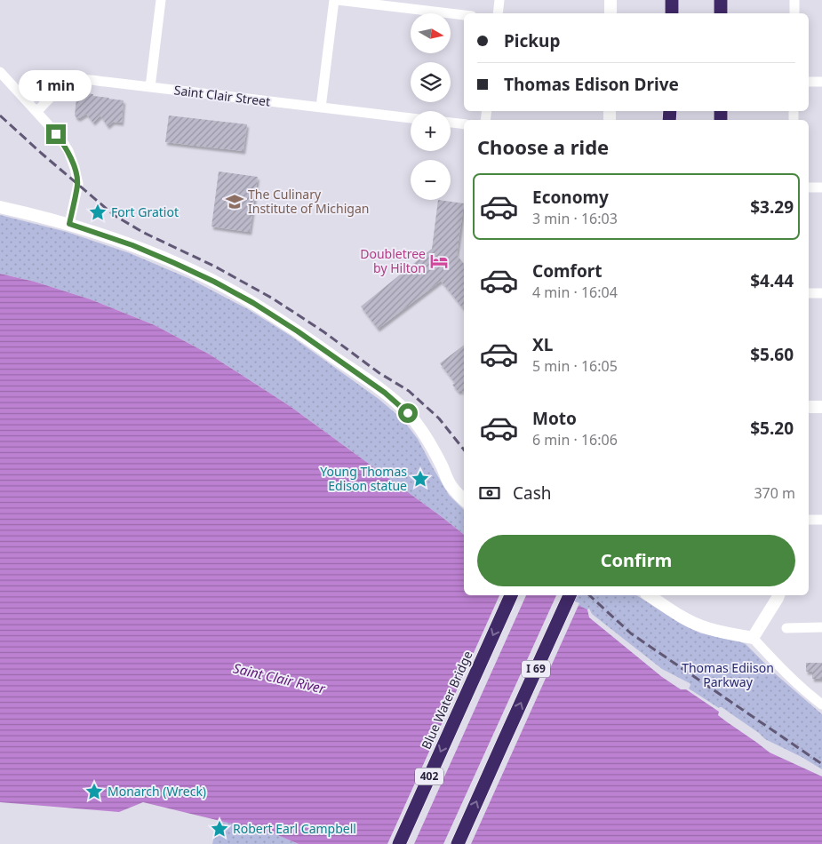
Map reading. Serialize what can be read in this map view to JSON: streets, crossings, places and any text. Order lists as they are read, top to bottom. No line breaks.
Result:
{"streets":{"highway":["I 69","Blue Water Bridge","402"],"street":["Saint Clair Street"]},"water":["Saint Clair River"],"parks":["Thomas Ediison Parkway"],"places":{"school or university":["The Culinary Institute of Michigan"],"place":["Fort Gratiot","Young Thomas Edison statue","Monarch (Wreck)","Robert Earl Campbell"],"hotel":["Doubletree by Hilton"]},"north":"right","page":{"map_buttons":["+","−"],"banner":["Pickup","Thomas Edison Drive"],"bubble":"1 min","heading":"Choose a ride","list":[{"name":"Economy","note":"3 min · 16:03","value":"$3.29"},{"name":"Comfort","note":"4 min · 16:04","value":"$4.44"},{"name":"XL","note":"5 min · 16:05","value":"$5.60"},{"name":"Moto","note":"6 min · 16:06","value":"$5.20"}],"pay":["Cash","370 m"],"buttons":"Confirm"}}
